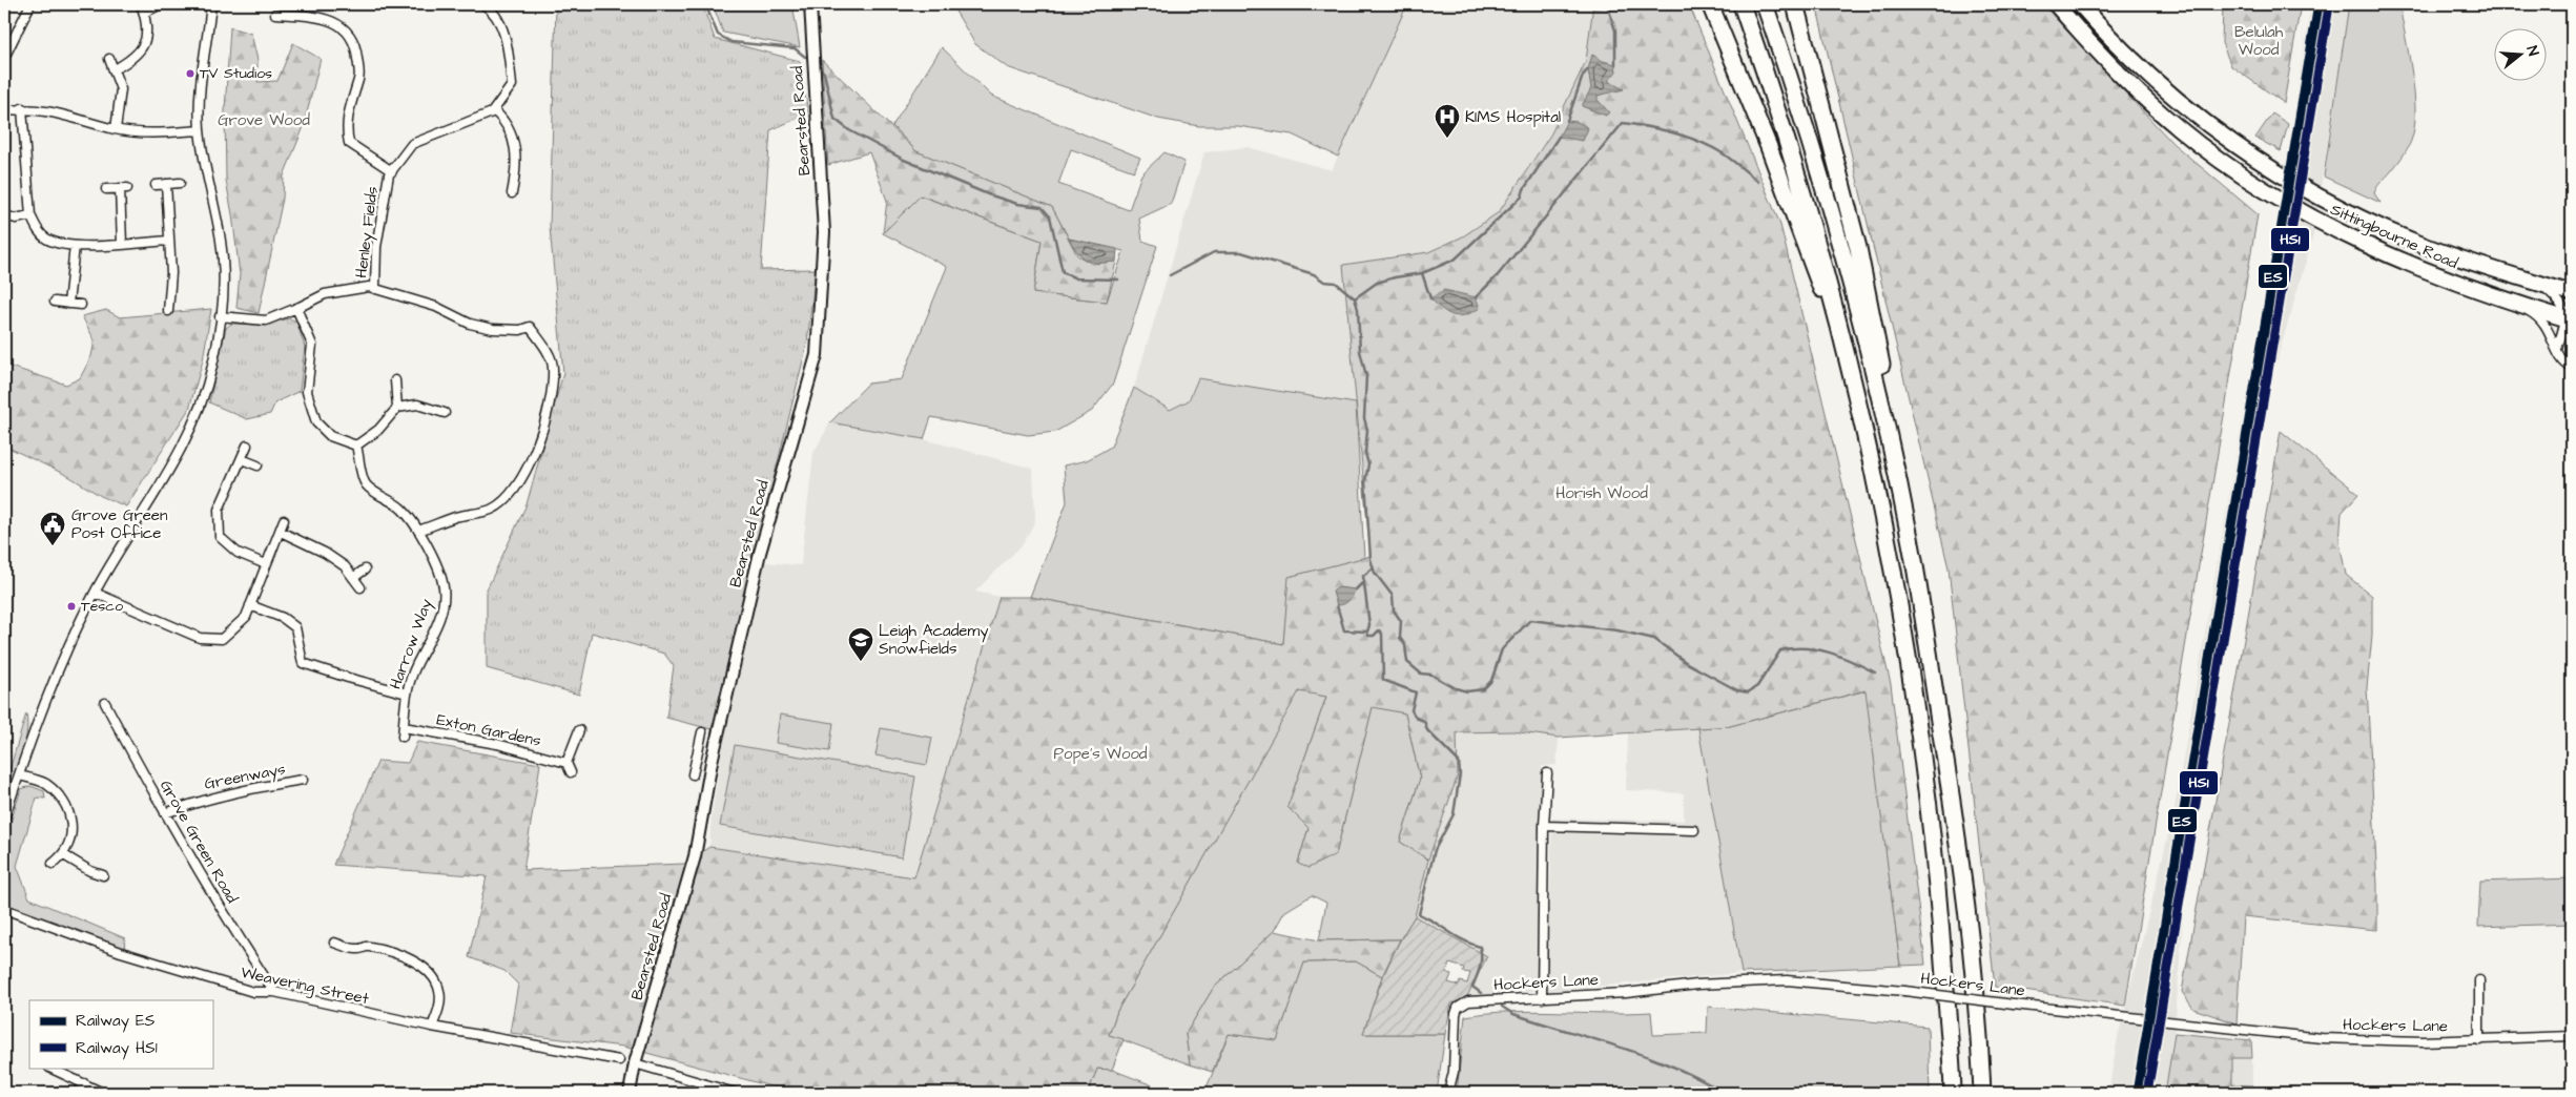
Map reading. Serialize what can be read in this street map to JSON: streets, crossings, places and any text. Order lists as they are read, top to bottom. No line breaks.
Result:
{"streets":{"highway":["Sittingbourne Road"],"street":["Bearsted Road","Henley Fields","Harrow Way","Exton Gardens","Greenways","Grove Green Road","Hockers Lane","Weavering Street"]},"crossings":[["Harrow Way","Exton Gardens"],["Greenways","Grove Green Road"],["Grove Green Road","Weavering Street"]],"parks":["Belulah Wood","Grove Wood","Horish Wood","Pope's Wood"],"places":{"other":["TV Studios","Tesco"],"hospital":["KIMS Hospital"],"public building":["Grove Green Post Office"],"school or university":["Leigh Academy Snowfields"]},"lines":["rail line ES","rail line HS1"],"legend":["Railway ES","Railway HS1"],"north":"right"}
